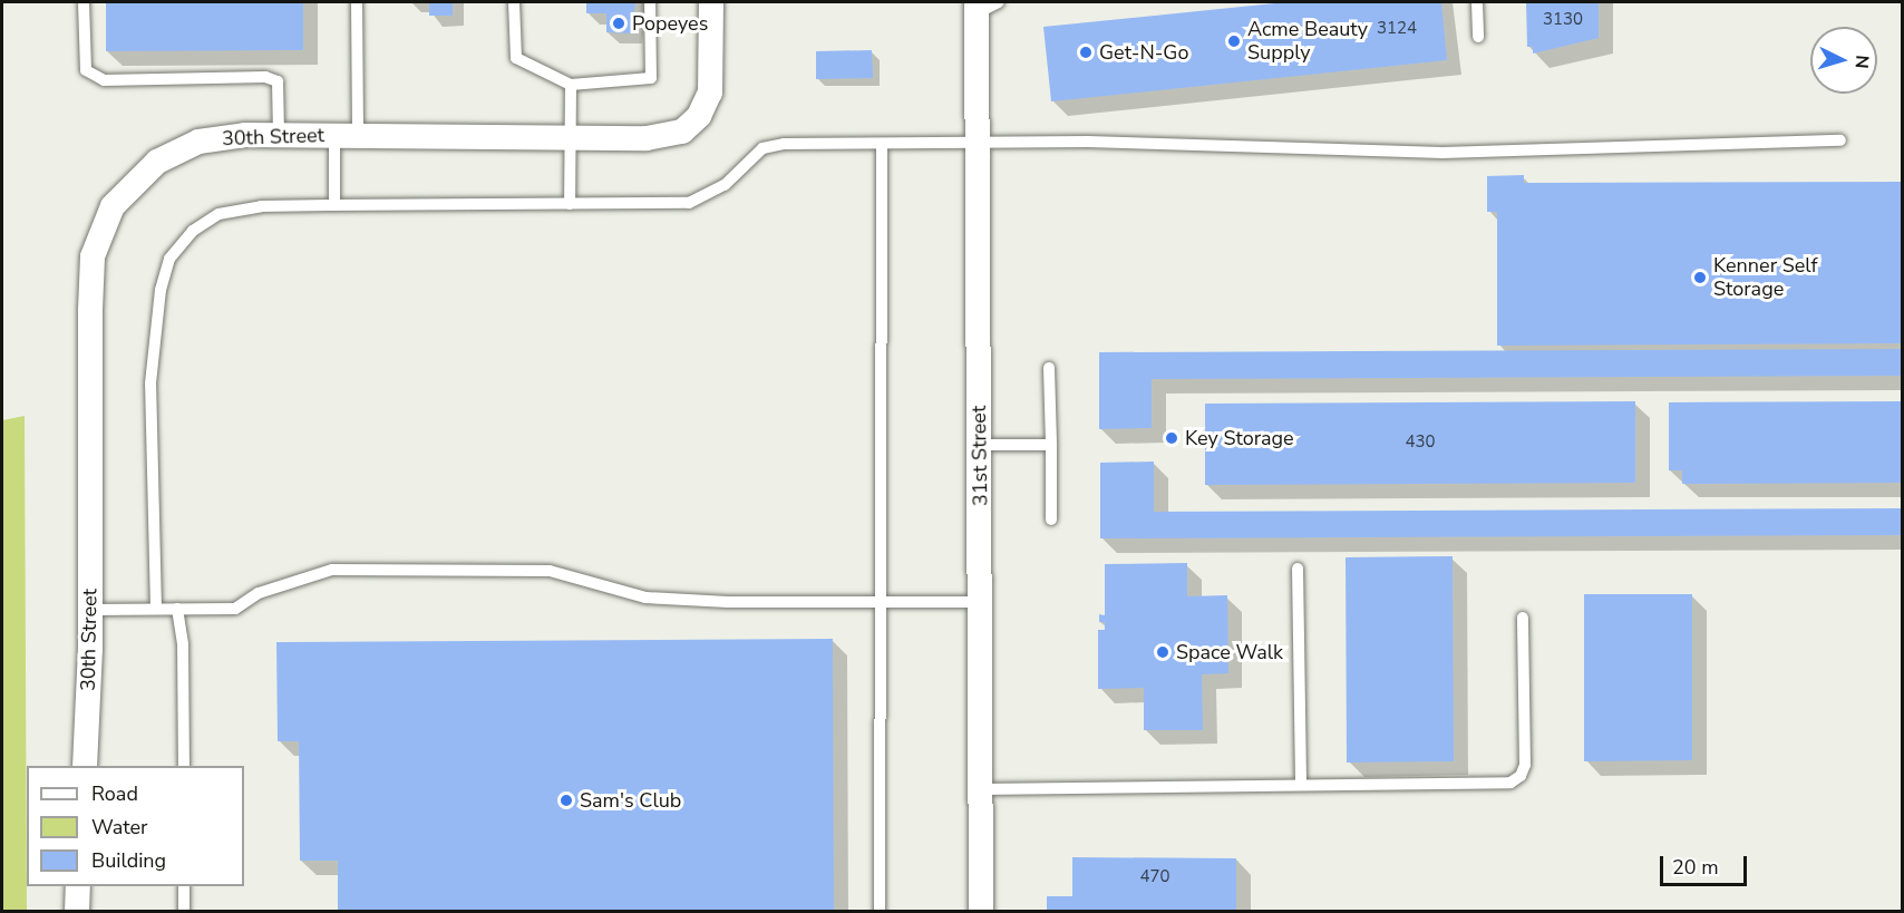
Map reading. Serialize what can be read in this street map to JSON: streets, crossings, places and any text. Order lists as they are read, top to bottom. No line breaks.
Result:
{"streets":{"street":["30th Street","31st Street"]},"places":["Popeyes","Acme Beauty Supply","Get-N-Go","Kenner Self Storage","Key Storage","Space Walk","Sam's Club"],"house_numbers":["3130","3124","430","470"],"legend":["Road","Water","Building"],"scale_bar":"20 m","north":"right"}
